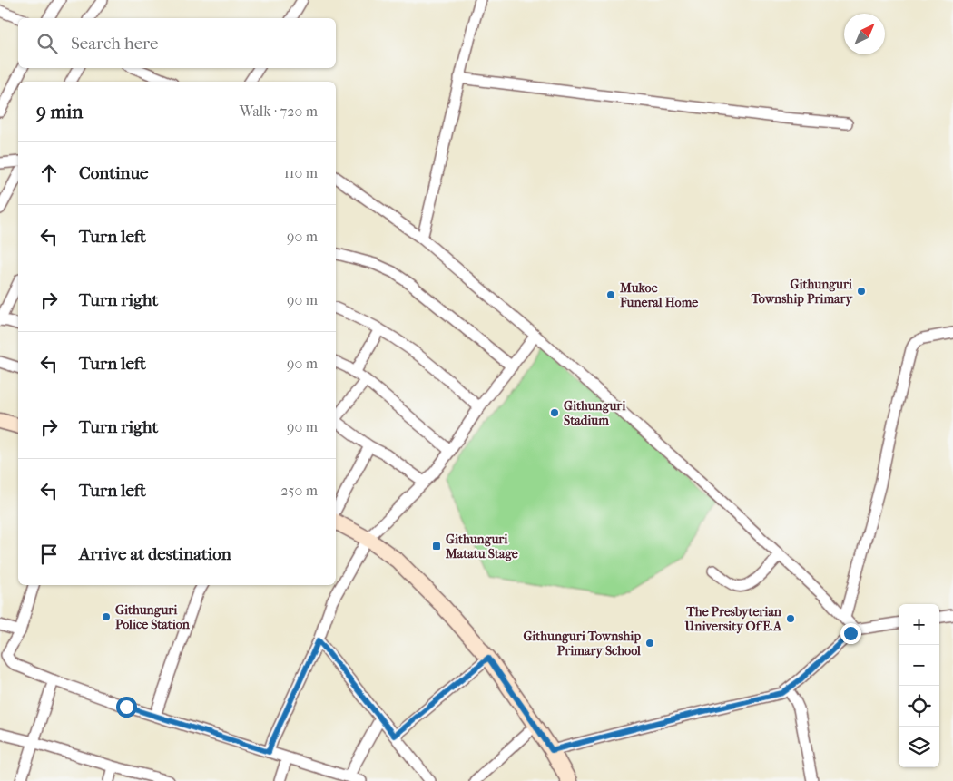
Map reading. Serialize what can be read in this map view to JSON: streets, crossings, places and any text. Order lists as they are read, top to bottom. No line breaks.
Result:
{"places":{"other":["Githunguri Township Primary","Mukoe Funeral Home","Githunguri Stadium","Githunguri Police Station","The Presbyterian University Of E.A","Githunguri Township Primary School"],"transit":["Githunguri Matatu Stage"]},"north":"top right","page":{"search":"Search here","heading":["9 min","Walk · 720 m"],"list":[["Continue","110 m"],["Turn left","90 m"],["Turn right","90 m"],["Turn left","90 m"],["Turn right","90 m"],["Turn left","250 m"],"Arrive at destination"],"map_buttons":["+","−"]}}
